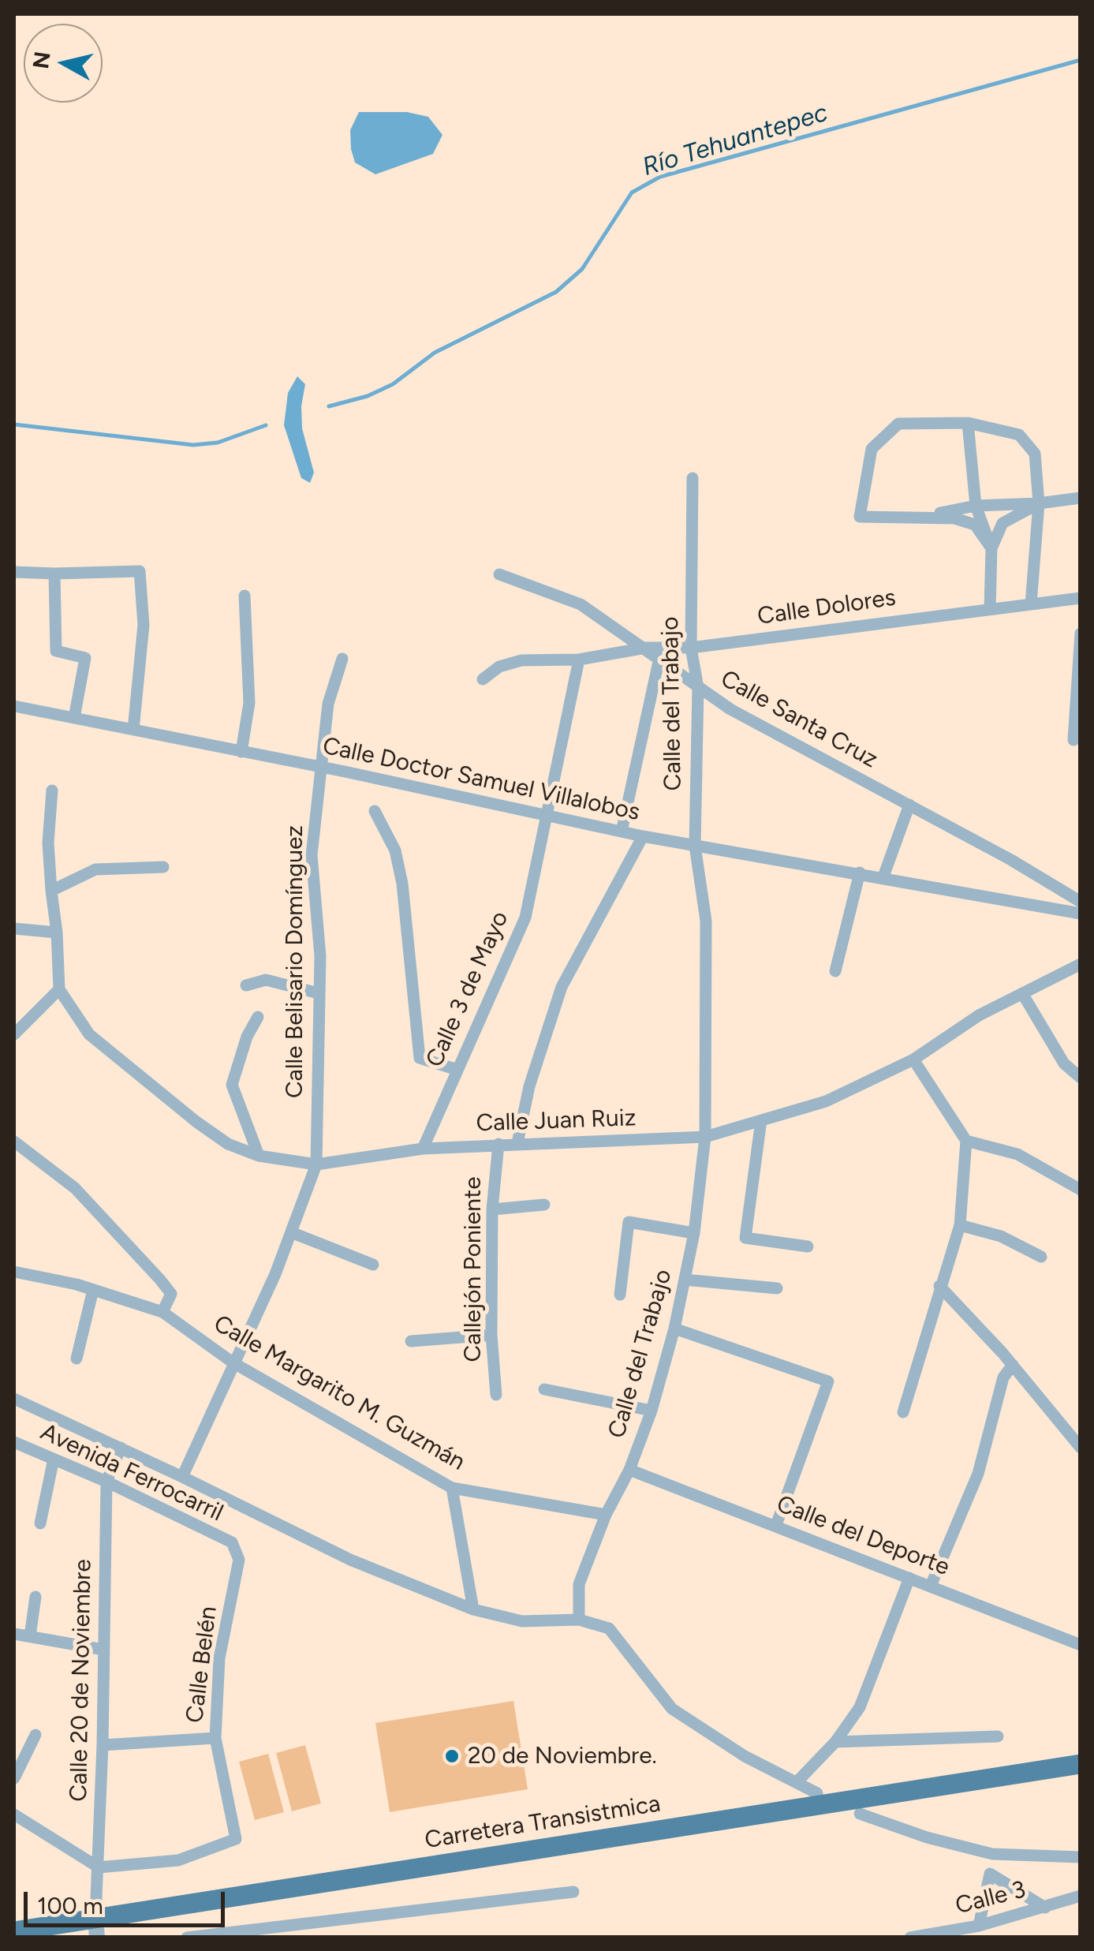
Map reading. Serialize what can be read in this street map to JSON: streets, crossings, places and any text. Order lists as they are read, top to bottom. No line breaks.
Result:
{"streets":{"main road":["Carretera Transistmica"],"street":["Calle Dolores","Calle del Trabajo","Calle Santa Cruz","Calle Doctor Samuel Villalobos","Calle Belisario Domínguez","Calle 3 de Mayo","Calle Juan Ruiz","Callejón Poniente","Calle Margarito M. Guzmán","Avenida Ferrocarril","Calle del Deporte","Calle Belén","Calle 20 de Noviembre","Calle 3"]},"crossings":[["Calle Dolores","Calle del Trabajo"],["Calle Dolores","Calle Santa Cruz"],["Calle Dolores","Calle 3 de Mayo"],["Calle del Trabajo","Calle Santa Cruz"],["Calle del Trabajo","Calle Doctor Samuel Villalobos"],["Calle del Trabajo","Calle Juan Ruiz"],["Calle del Trabajo","Calle Margarito M. Guzmán"],["Calle del Trabajo","Calle del Deporte"],["Calle Doctor Samuel Villalobos","Calle Belisario Domínguez"],["Calle Doctor Samuel Villalobos","Calle 3 de Mayo"],["Calle Belisario Domínguez","Calle Juan Ruiz"],["Calle Belisario Domínguez","Calle Margarito M. Guzmán"],["Calle 3 de Mayo","Calle Juan Ruiz"],["Calle Juan Ruiz","Callejón Poniente"],["Avenida Ferrocarril","Calle Belén"],["Avenida Ferrocarril","Calle 20 de Noviembre"],["Calle Belén","Calle 20 de Noviembre"],["Calle 20 de Noviembre","Carretera Transistmica"]],"water":["Río Tehuantepec"],"places":["20 de Noviembre."],"scale_bar":"100 m","north":"left"}
